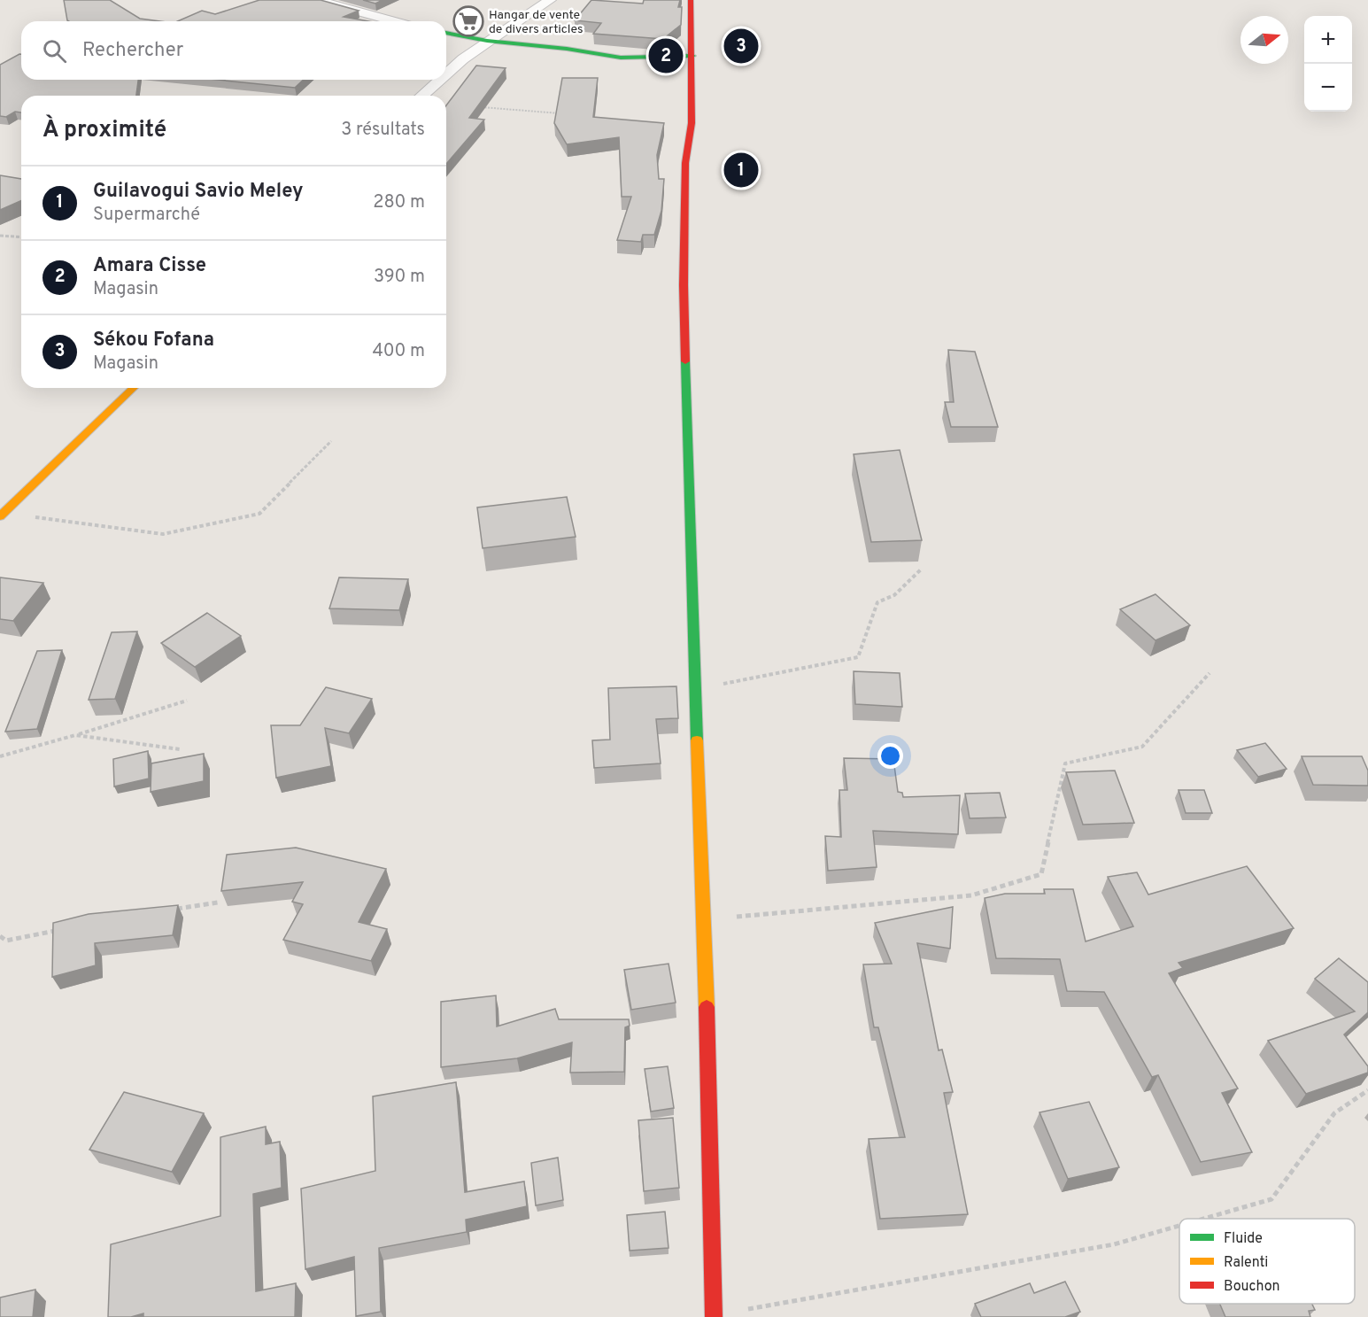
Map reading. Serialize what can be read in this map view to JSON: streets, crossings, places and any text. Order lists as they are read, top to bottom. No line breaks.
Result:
{"places":{"supermarket":["Hangar de vente de divers articles"]},"legend":["Fluide","Ralenti","Bouchon"],"north":"right","page":{"map_buttons":["+","−"],"search":"Rechercher","pins":["3","2","1"],"heading":["À proximité","3 résultats"],"list":[{"mark":"1","name":"Guilavogui Savio Meley","note":"Supermarché","value":"280 m"},{"mark":"2","name":"Amara Cisse","note":"Magasin","value":"390 m"},{"mark":"3","name":"Sékou Fofana","note":"Magasin","value":"400 m"}]}}
